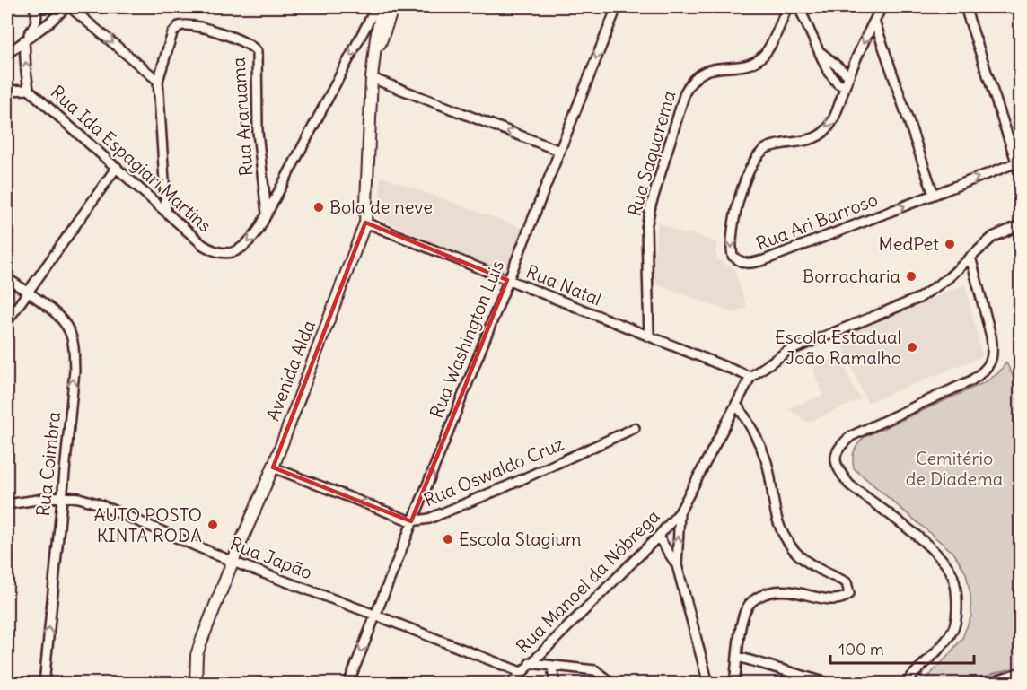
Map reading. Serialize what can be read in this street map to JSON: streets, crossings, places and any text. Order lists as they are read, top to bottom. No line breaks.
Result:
{"streets":{"main road":["Avenida Alda"],"street":["Rua Araruama","Rua Saquarema","Rua Ida Espagiari Martins","Rua Ari Barroso","Rua Natal","Rua Washington Luis","Rua Coimbra","Rua Oswaldo Cruz","Rua Japão","Rua Manoel da Nóbrega"]},"crossings":[["Rua Araruama","Rua Ida Espagiari Martins"],["Rua Saquarema","Rua Natal"],["Rua Natal","Rua Washington Luis"],["Rua Natal","Avenida Alda"],["Rua Natal","Rua Manoel da Nóbrega"],["Rua Washington Luis","Rua Oswaldo Cruz"],["Rua Washington Luis","Rua Japão"],["Avenida Alda","Rua Oswaldo Cruz"],["Avenida Alda","Rua Japão"],["Rua Coimbra","Rua Japão"],["Rua Japão","Rua Manoel da Nóbrega"]],"one_way":["Rua Coimbra","Rua Oswaldo Cruz"],"parks":["Cemitério de Diadema"],"places":["Bola de neve","MedPet","Borracharia","Escola Estadual João Ramalho","AUTO POSTO KINTA RODA","Escola Stagium"],"scale_bar":"100 m"}
